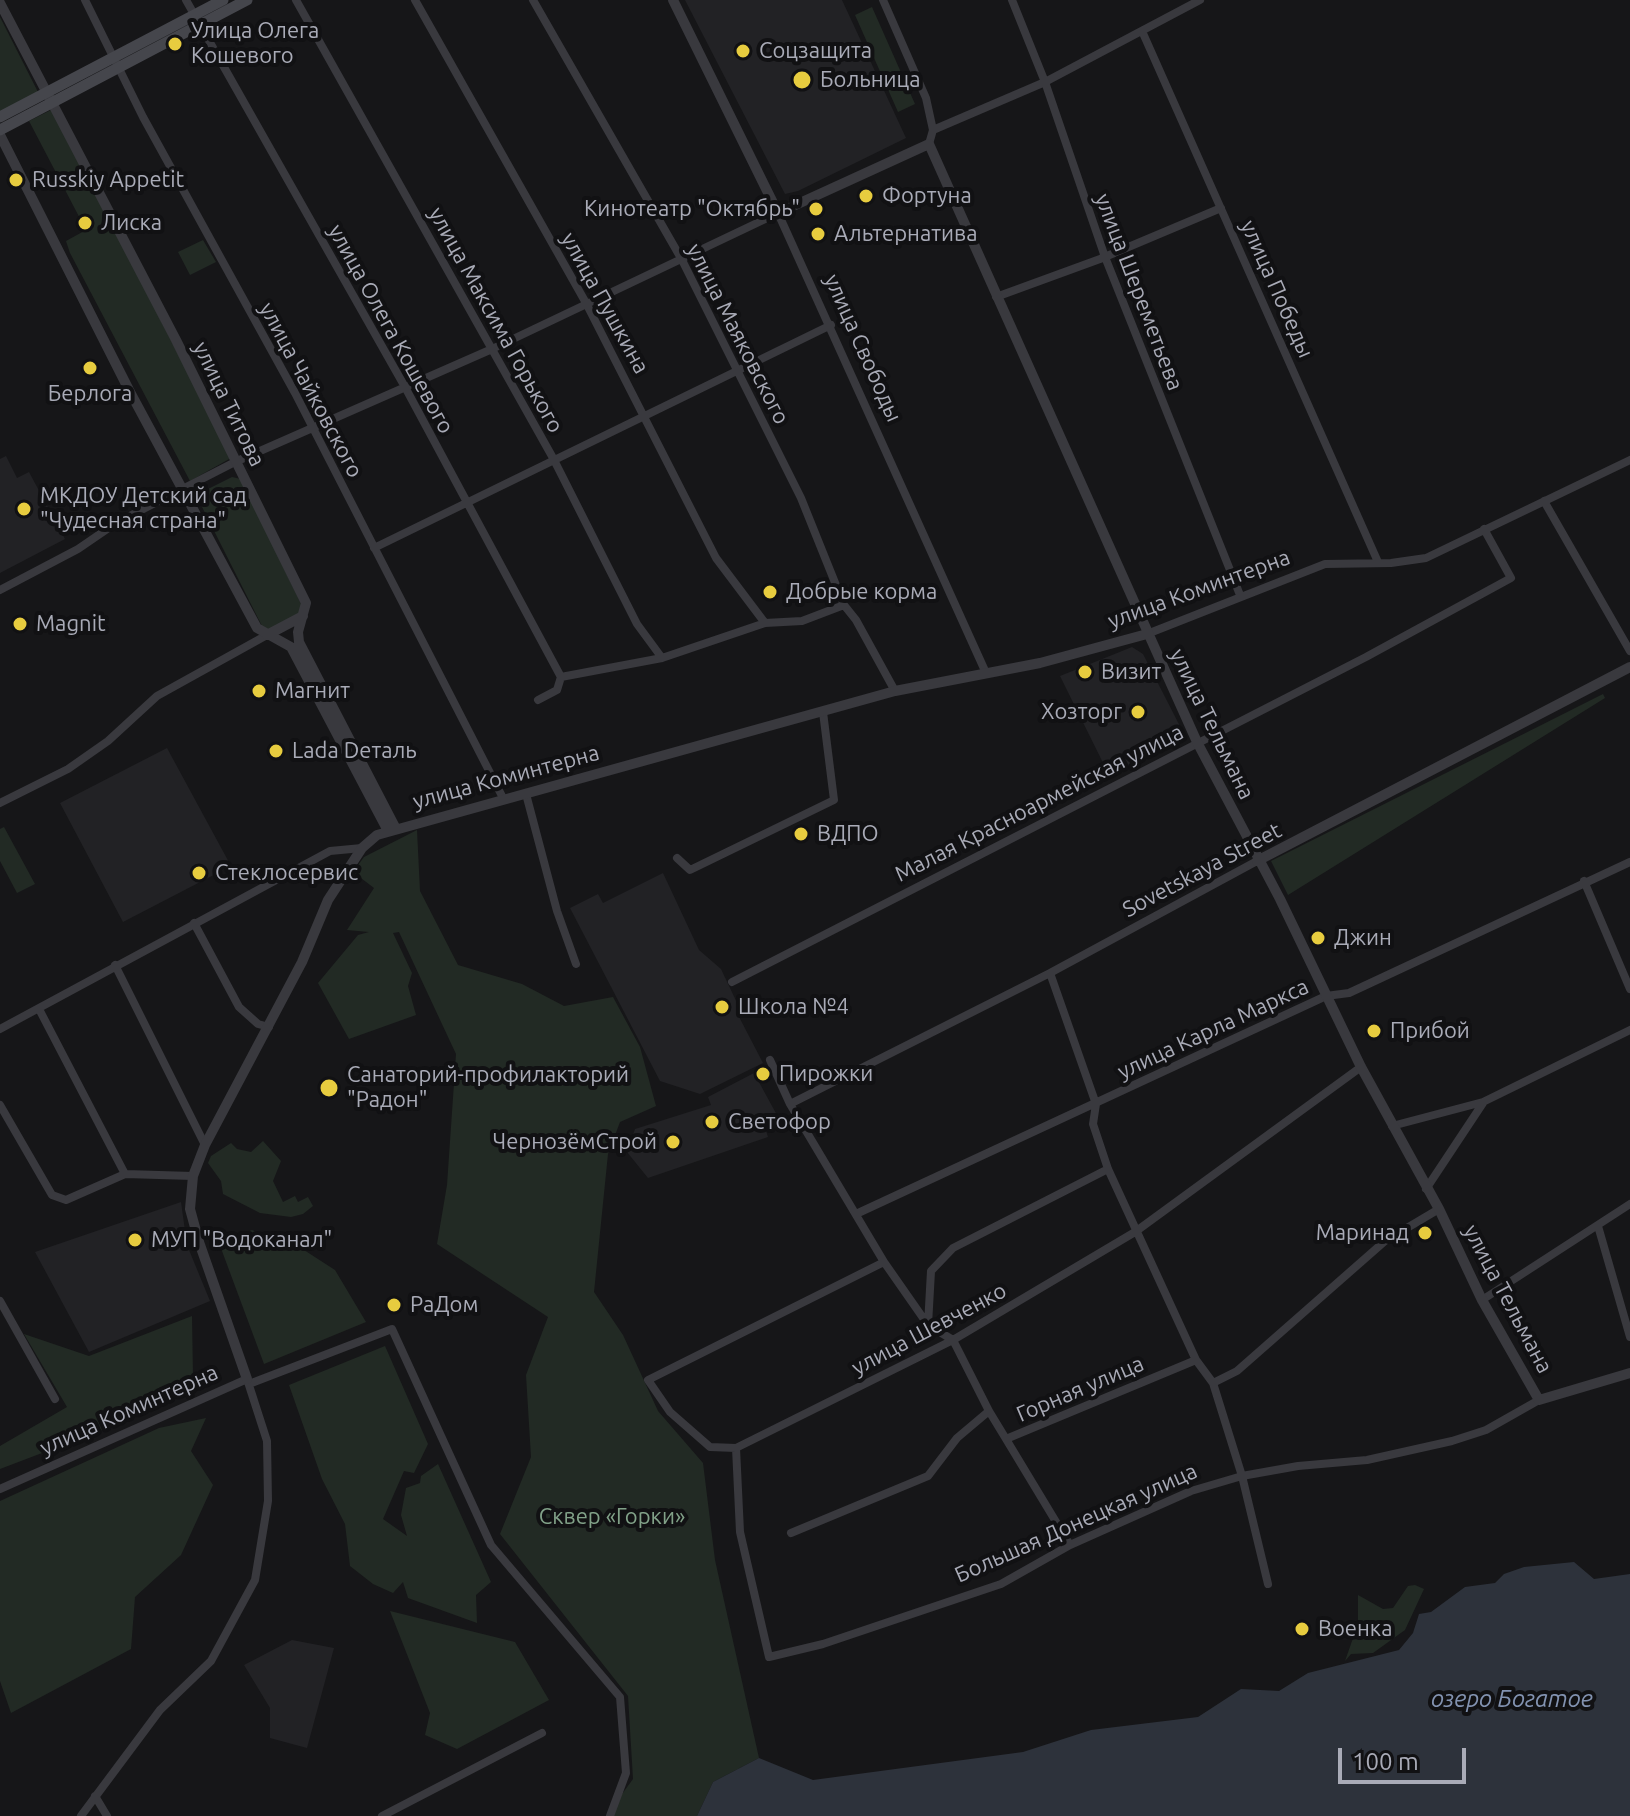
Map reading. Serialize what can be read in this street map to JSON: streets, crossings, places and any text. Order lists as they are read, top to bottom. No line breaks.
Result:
{"streets":{"street":["улица Победы","улица Шереметьева","улица Пушкина","улица Максима Горького","улица Олега Кошевого","улица Маяковского","улица Свободы","улица Чайковского","улица Титова","улица Коминтерна","улица Тельмана","Малая Красноармейская улица","Sovetskaya Street","улица Карла Маркса","улица Шевченко","Горная улица","Большая Донецкая улица"]},"crossings":[["улица Победы","улица Коминтерна"],["улица Шереметьева","улица Коминтерна"],["улица Маяковского","улица Коминтерна"],["улица Свободы","улица Коминтерна"],["улица Чайковского","улица Коминтерна"],["улица Титова","улица Коминтерна"],["улица Коминтерна","улица Тельмана"],["улица Коминтерна","Малая Красноармейская улица"],["улица Тельмана","Малая Красноармейская улица"],["улица Тельмана","Sovetskaya Street"],["улица Тельмана","улица Карла Маркса"],["улица Тельмана","улица Шевченко"],["улица Тельмана","Большая Донецкая улица"],["улица Шевченко","Большая Донецкая улица"]],"water":["озеро Богатое"],"parks":["Сквер «Горки»"],"places":["Улица Олега Кошевого","Соцзащита","Больница","Russkiy Appetit","Фортуна","Кинотеатр \"Октябрь\"","Лиска","Альтернатива","Берлога","МКДОУ Детский сад \"Чудесная страна\"","Добрые корма","Magnit","Визит","Магнит","Хозторг","Lada Dеталь","ВДПО","Стеклосервис","Джин","Школа №4","Прибой","Пирожки","Санаторий-профилакторий \"Радон\"","Светофор","ЧернозёмСтрой","Маринад","МУП \"Водоканал\"","РаДом","Военка"],"scale_bar":"100 m"}
